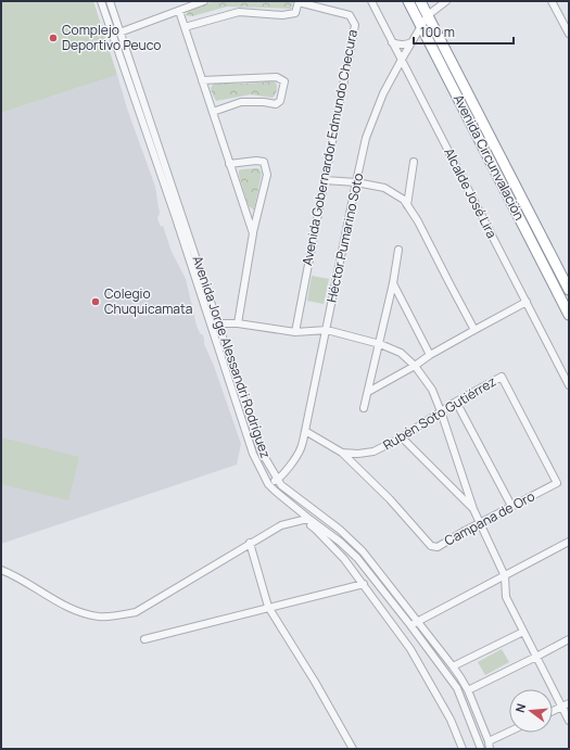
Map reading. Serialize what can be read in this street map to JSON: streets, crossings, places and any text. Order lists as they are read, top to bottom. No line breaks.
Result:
{"streets":{"highway":["Avenida Circunvalación"],"street":["Avenida Gobernardor Edmundo Checura","Alcalde José Lira","Héctor Pumarino Soto","Avenida Jorge Alessandri Rodríguez","Rubén Soto Gutiérrez","Campana de Oro"]},"crossings":[["Avenida Circunvalación","Héctor Pumarino Soto"],["Alcalde José Lira","Héctor Pumarino Soto"],["Héctor Pumarino Soto","Avenida Jorge Alessandri Rodríguez"],["Héctor Pumarino Soto","Rubén Soto Gutiérrez"],["Rubén Soto Gutiérrez","Campana de Oro"]],"places":["Complejo Deportivo Peuco","Colegio Chuquicamata"],"scale_bar":"100 m","north":"left"}
